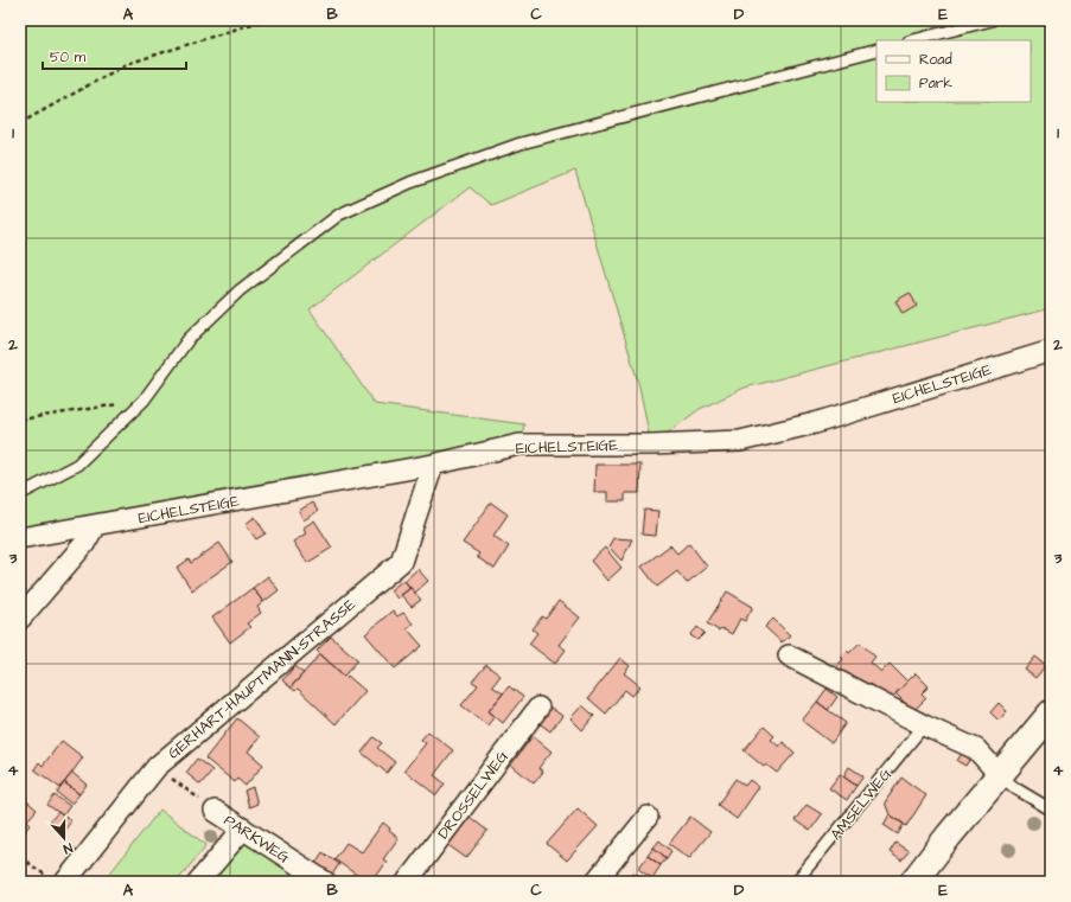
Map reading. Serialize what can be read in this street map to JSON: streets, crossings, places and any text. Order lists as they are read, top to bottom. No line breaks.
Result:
{"streets":{"street":["EICHELSTEIGE","GERHART-HAUPTMANN-STRASSE","DROSSELWEG","PARKWEG"],"lane":["AMSELWEG"]},"crossings":[["EICHELSTEIGE","GERHART-HAUPTMANN-STRASSE"]],"legend":["Road","Park"],"scale_bar":"50 m","north":"bottom","grid":{"columns":["A","B","C","D","E"],"rows":["1","2","3","4"]}}
